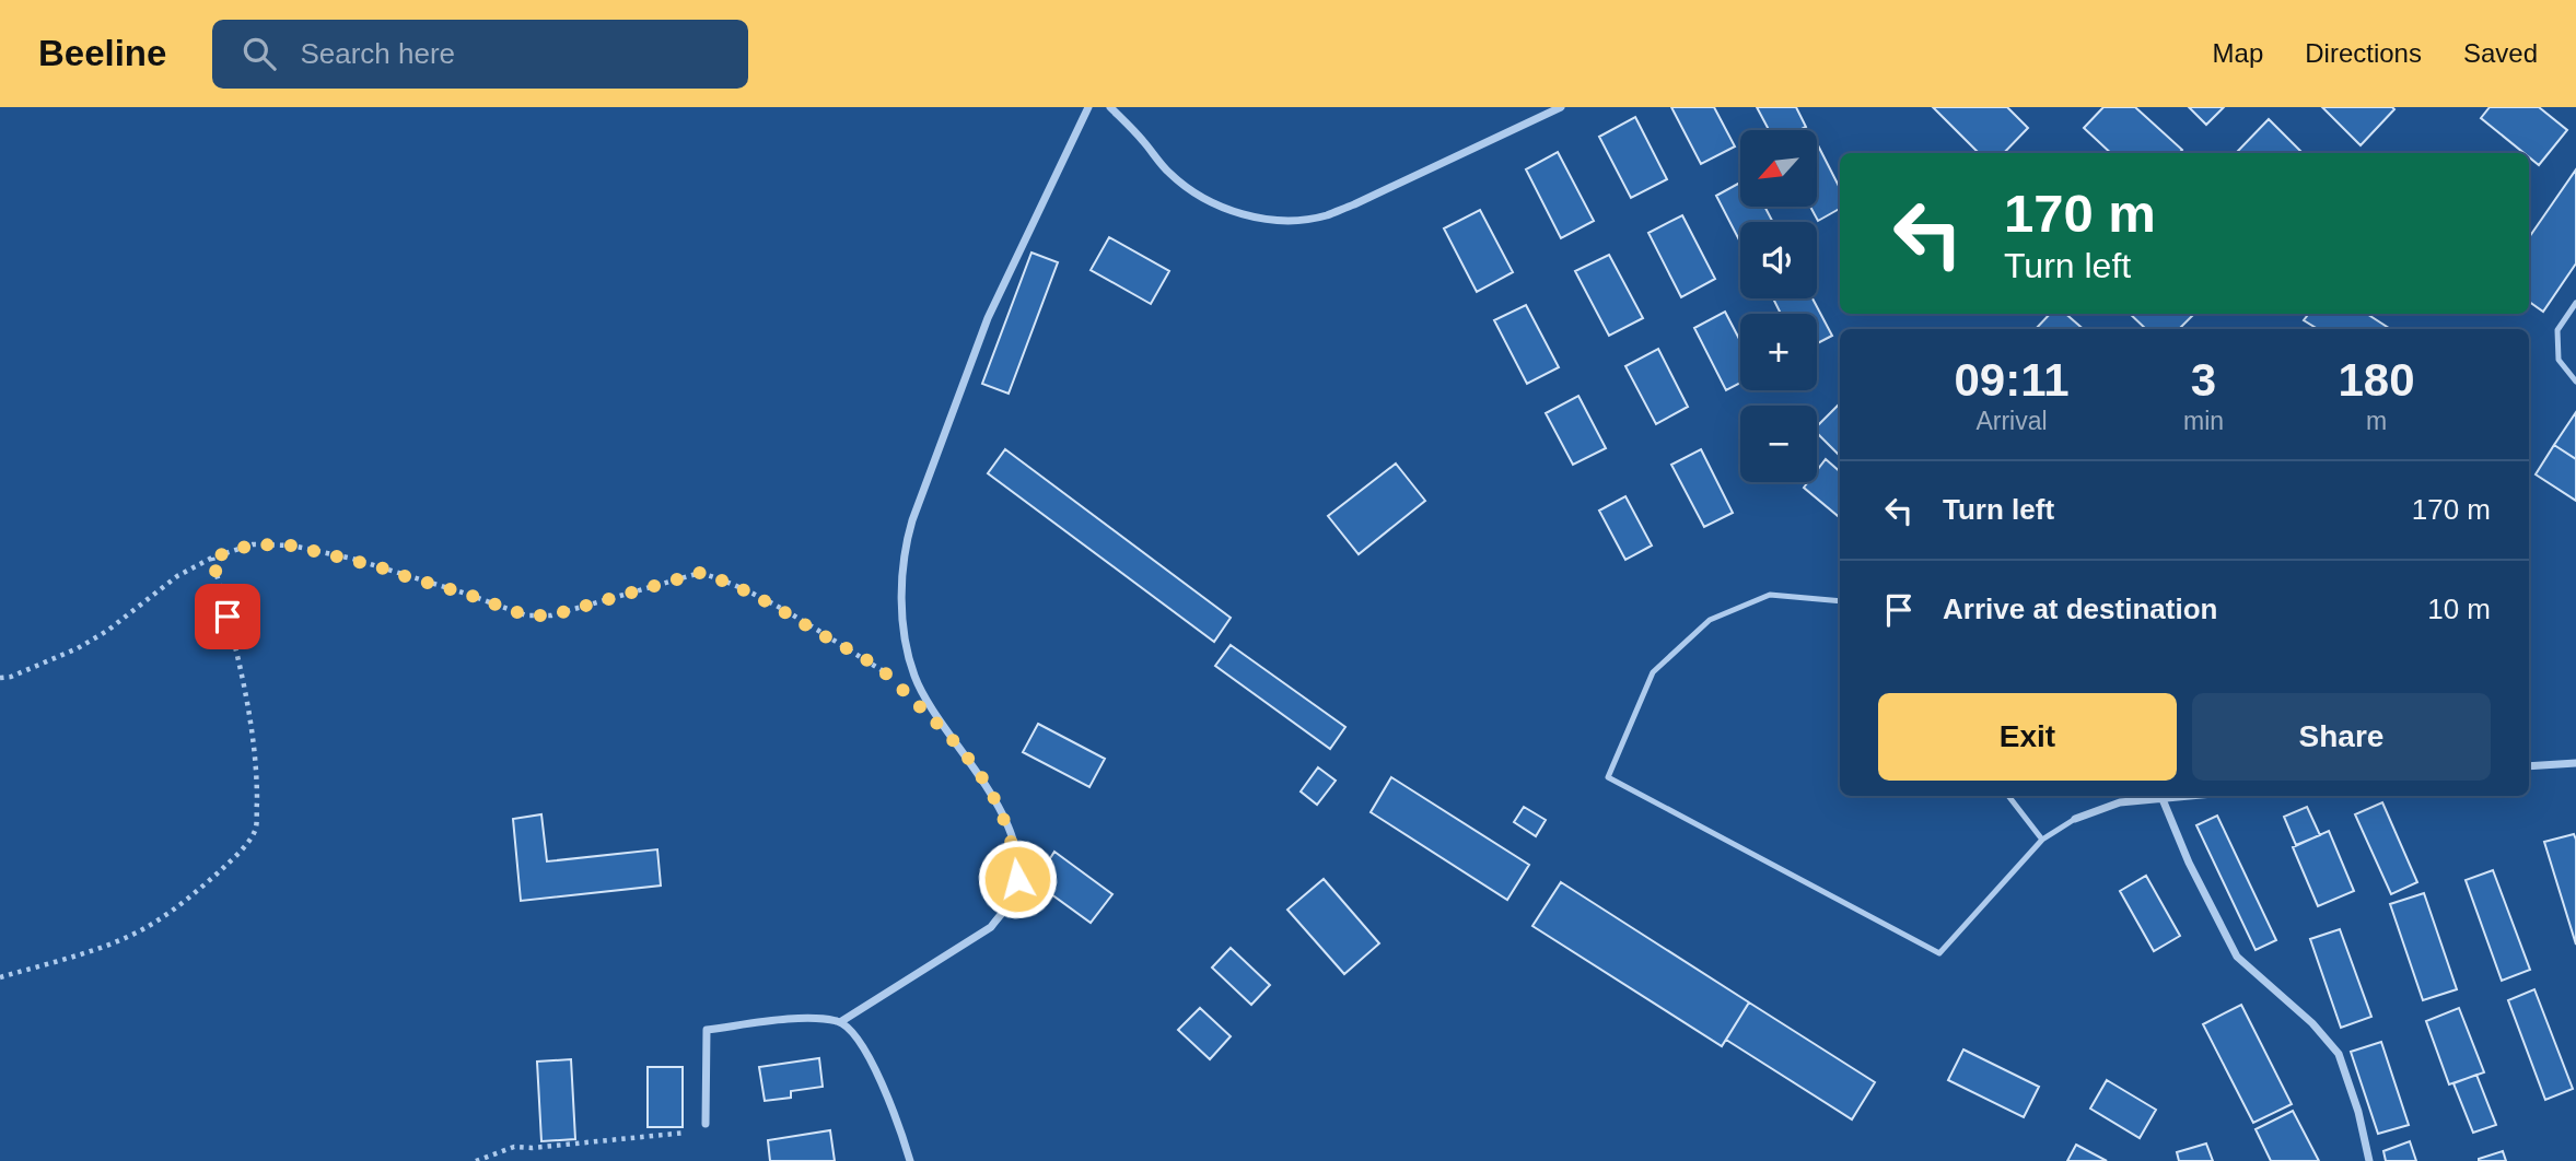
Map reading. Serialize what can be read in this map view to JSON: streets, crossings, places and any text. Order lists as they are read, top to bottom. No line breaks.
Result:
{"north":"bottom left","page":{"header":"Beeline","search":"Search here","nav":["Map","Directions","Saved"],"map_buttons":["+","−"],"turn":["170 m","Turn left"],"eta":["09:11","Arrival","3","min","180","m"],"list":[{"name":"Turn left","value":"170 m"},{"name":"Arrive at destination","value":"10 m"}],"buttons":["Exit","Share"]}}
